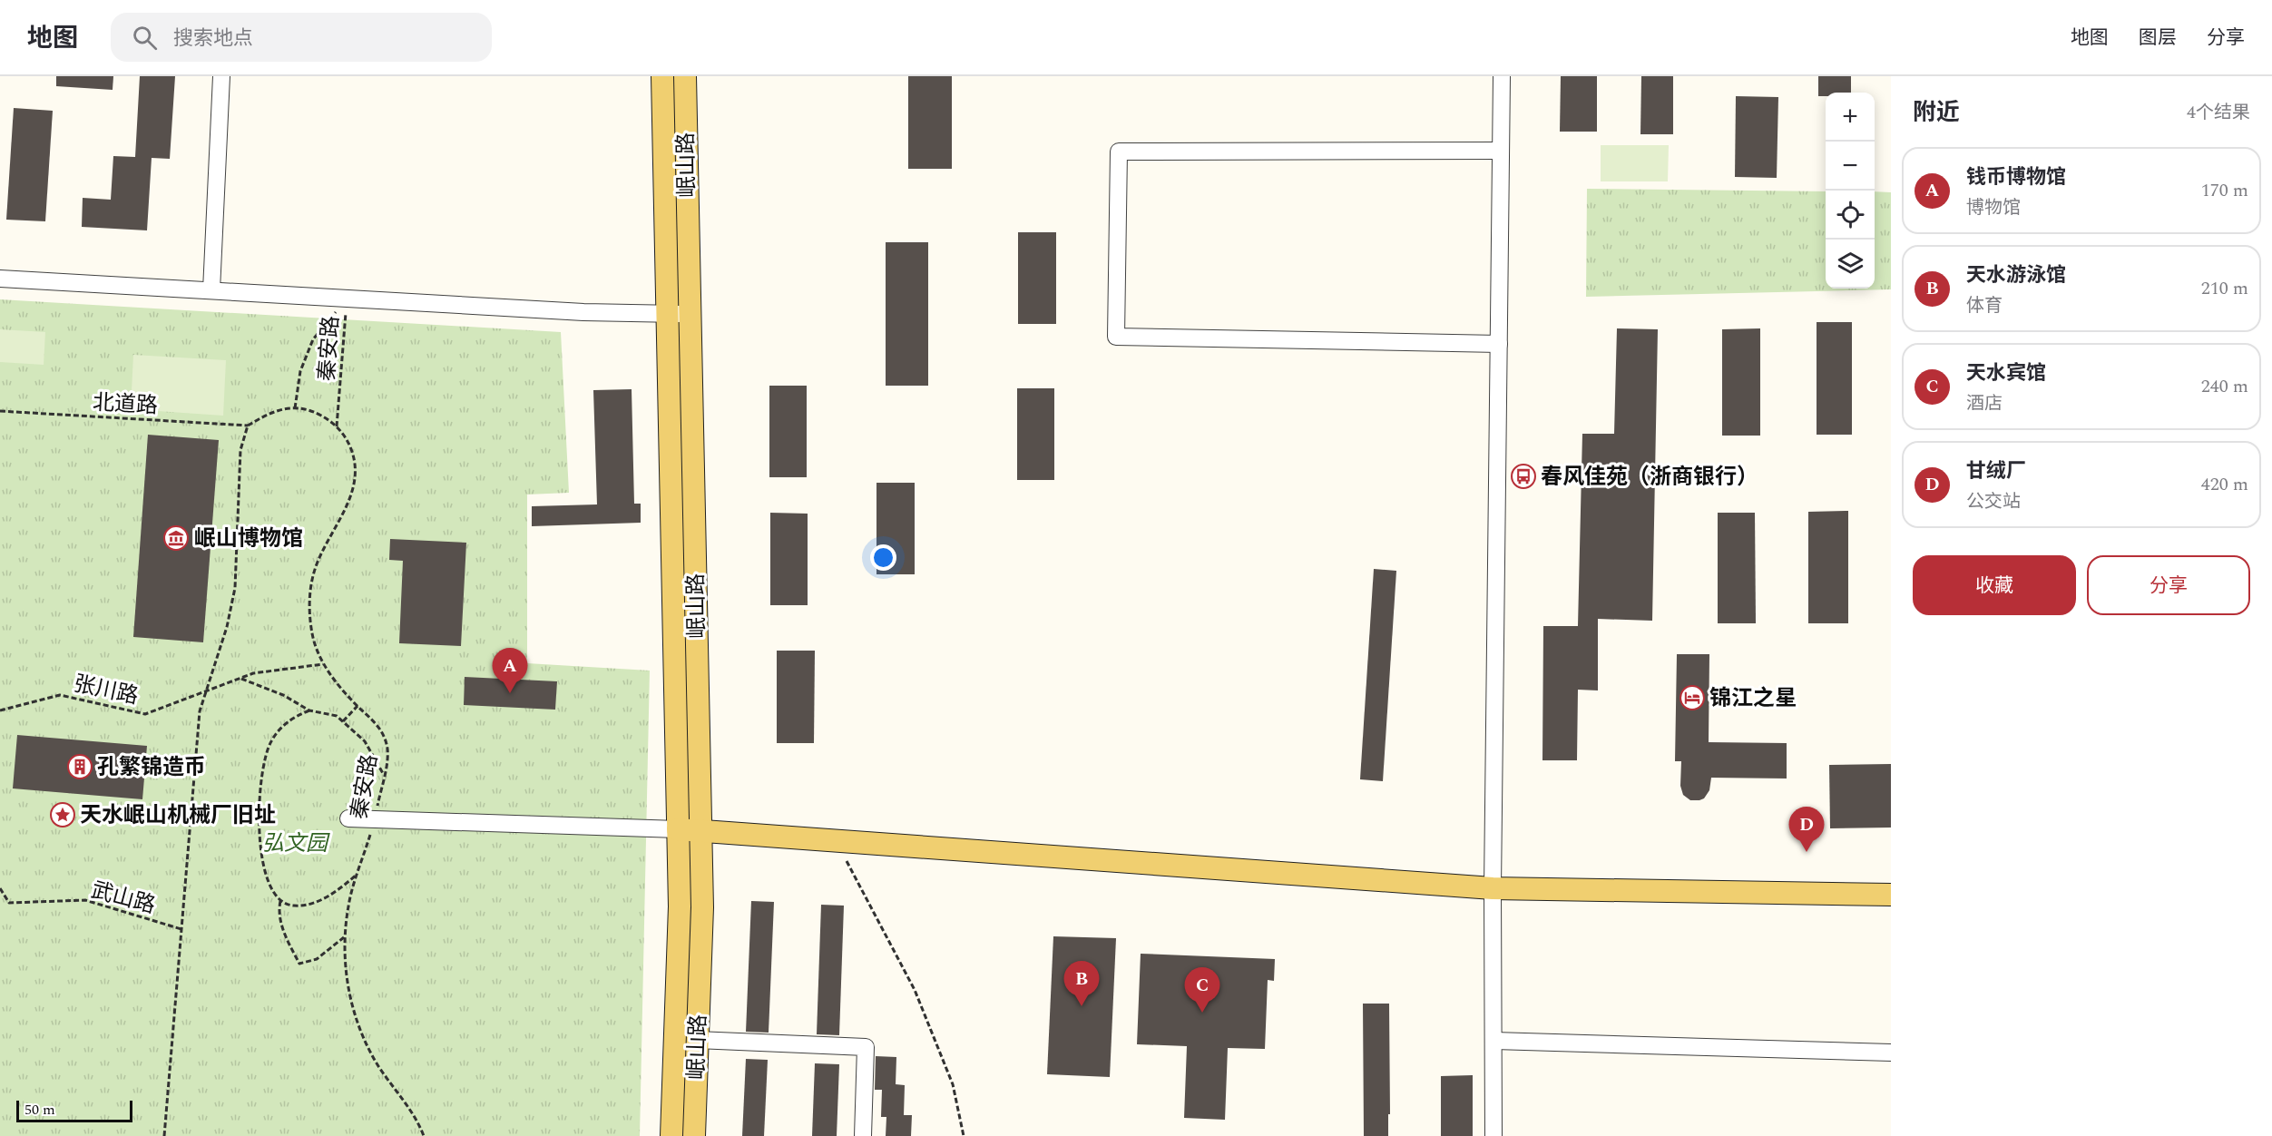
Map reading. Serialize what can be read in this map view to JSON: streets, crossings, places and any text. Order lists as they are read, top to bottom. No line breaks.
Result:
{"streets":{"main road":["岷山路"],"path":["秦安路","北道路","张川路","武山路"]},"crossings":[["秦安路","北道路"],["秦安路","张川路"]],"parks":["弘文园"],"places":{"bus stop":["春风佳苑（浙商银行）"],"museum":["岷山博物馆"],"hotel":["锦江之星"],"building":["孔繁锦造币"],"place":["天水岷山机械厂旧址"]},"scale_bar":"50 m","page":{"header":"地图","search":"搜索地点","nav":["地图","图层","分享"],"heading":["附近","4个结果"],"map_buttons":["+","−"],"list":[{"mark":"A","name":"钱币博物馆","note":"博物馆","value":"170 m"},{"mark":"B","name":"天水游泳馆","note":"体育","value":"210 m"},{"mark":"C","name":"天水宾馆","note":"酒店","value":"240 m"},{"mark":"D","name":"甘绒厂","note":"公交站","value":"420 m"}],"buttons":["收藏","分享"],"pins":["A","D","B","C"],"scale":"50 m"}}
